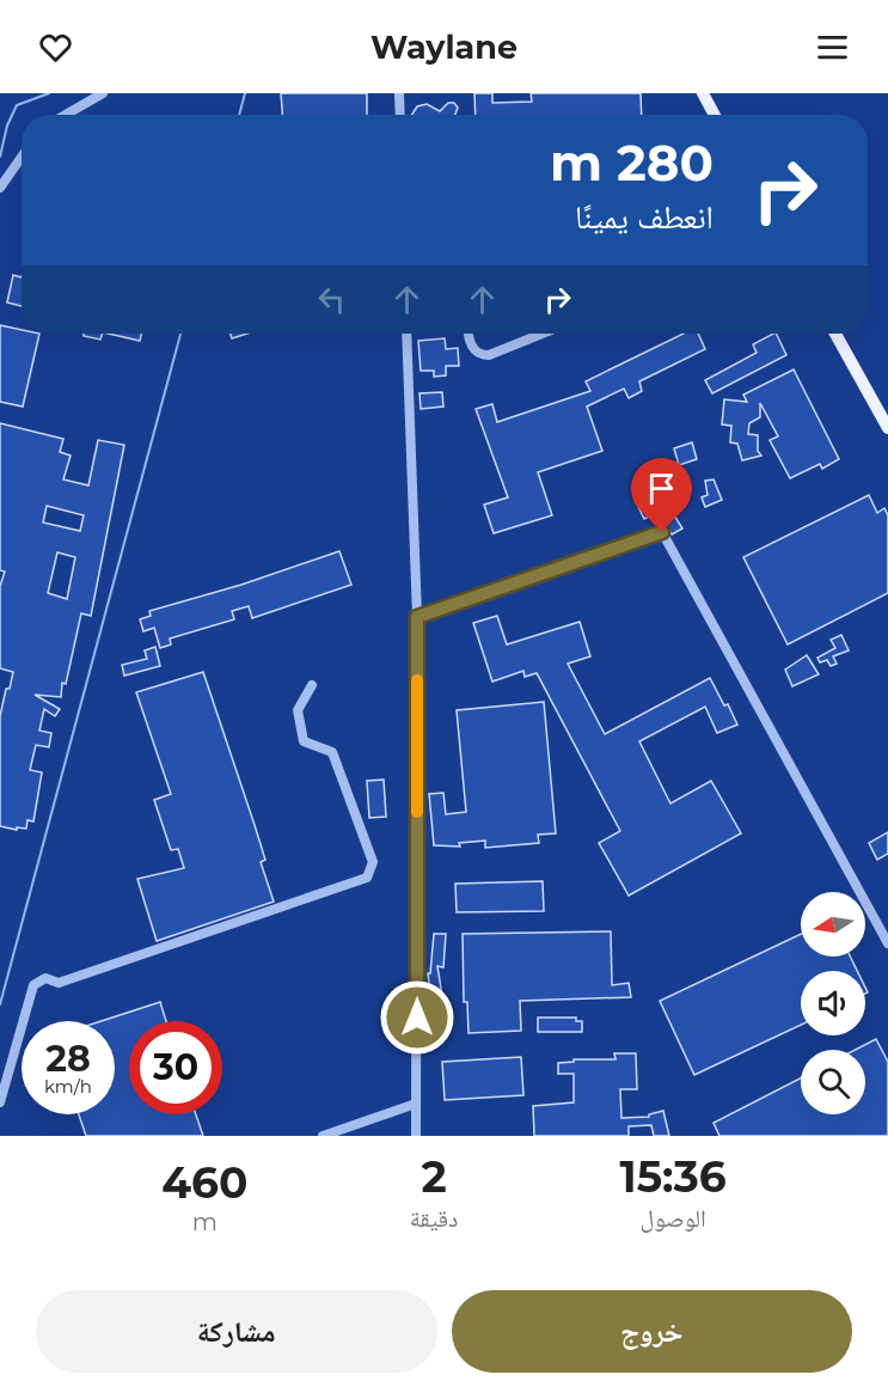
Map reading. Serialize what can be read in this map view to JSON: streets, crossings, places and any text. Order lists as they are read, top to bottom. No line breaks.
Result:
{"north":"left","page":{"header":"Waylane","turn":["280 m","انعطف يمينًا"],"speed":"28 km/h","limit":"30","eta":["15:36","الوصول","2","دقيقة","460","m"],"buttons":["خروج","مشاركة"]}}
